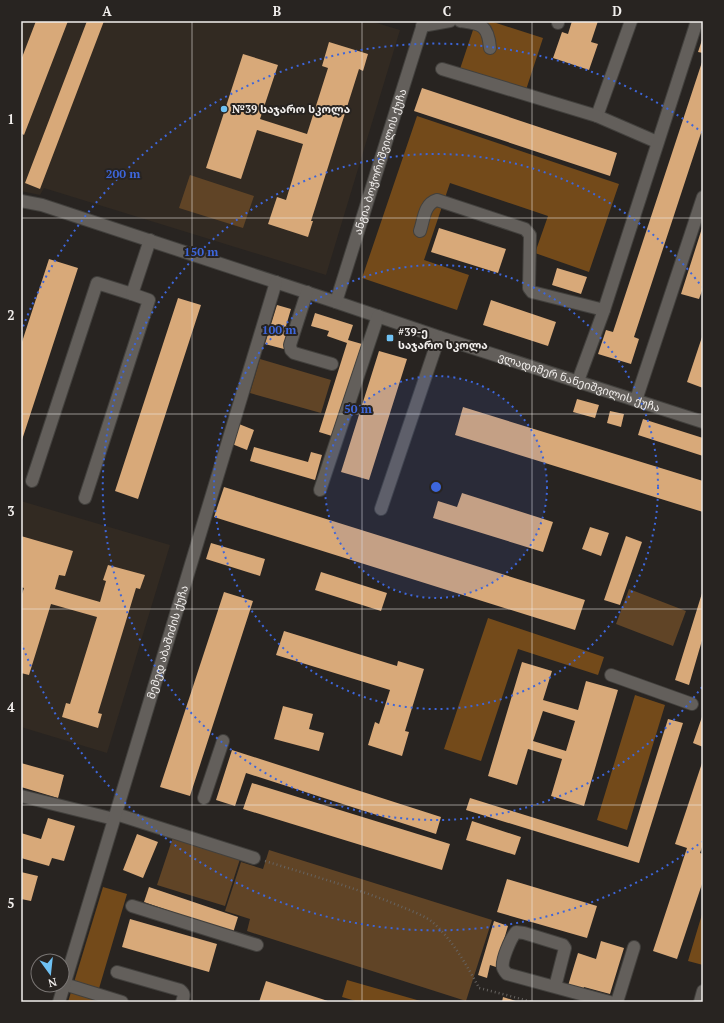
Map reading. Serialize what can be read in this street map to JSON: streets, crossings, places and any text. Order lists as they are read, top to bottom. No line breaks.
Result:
{"streets":{"street":["ანგია ბოჭორიშვილის ქუჩა","ვლადიმერ ნანეიშვილის ქუჩა","მემედ აბაშიძის ქუჩა"]},"crossings":[["ანგია ბოჭორიშვილის ქუჩა","ვლადიმერ ნანეიშვილის ქუჩა"],["ვლადიმერ ნანეიშვილის ქუჩა","მემედ აბაშიძის ქუჩა"]],"places":{"other":["№39 საჯარო სკოლა"],"transit":["#39-ე საჯარო სკოლა"]},"north":"bottom","grid":{"columns":["A","B","C","D"],"rows":["1","2","3","4","5"]},"rings":["200 m","150 m","100 m","50 m"]}
